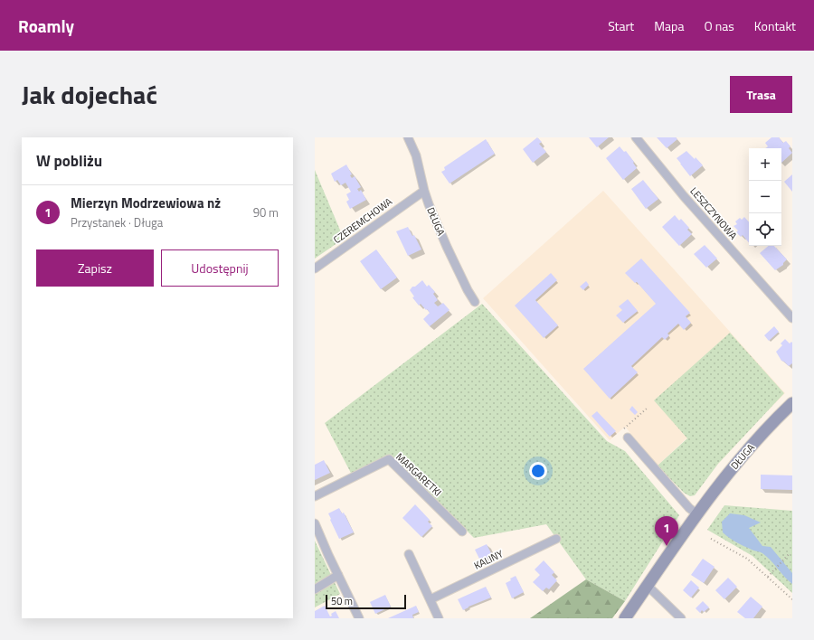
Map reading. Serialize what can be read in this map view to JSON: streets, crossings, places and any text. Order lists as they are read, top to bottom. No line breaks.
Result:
{"streets":{"street":["LESZCZYNOWA","CZEREMCHOWA","DŁUGA","MARGARETKI","KALINY"]},"crossings":[["CZEREMCHOWA","DŁUGA"]],"scale_bar":"50 m","page":{"header":"Roamly","nav":["Start","Mapa","O nas","Kontakt"],"title":"Jak dojechać","buttons":["Trasa",["Zapisz","Udostępnij"]],"heading":"W pobliżu","map_buttons":["+","−"],"list":[{"mark":"1","name":"Mierzyn Modrzewiowa nż","note":"Przystanek · Długa","value":"90 m"}],"pins":"1","scale":"50 m"}}
